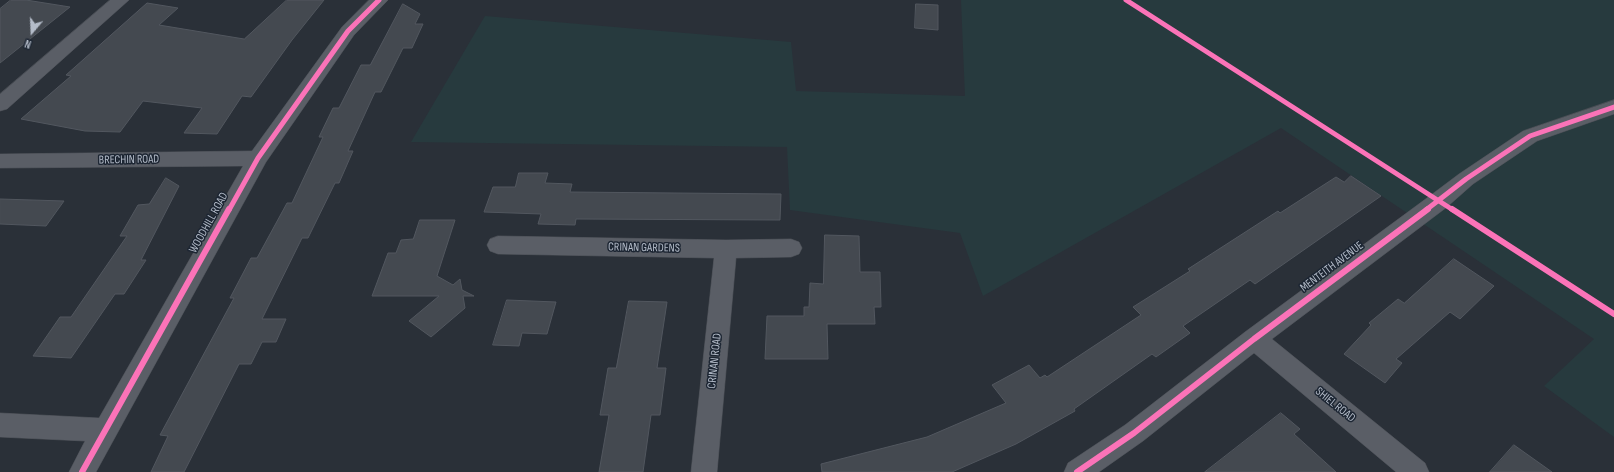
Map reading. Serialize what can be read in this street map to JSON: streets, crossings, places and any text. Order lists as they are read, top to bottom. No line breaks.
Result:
{"streets":{"street":["BRECHIN ROAD","WOODHILL ROAD","CRINAN GARDENS","MENTEITH AVENUE","CRINAN ROAD","SHIEL ROAD"]},"crossings":[["BRECHIN ROAD","WOODHILL ROAD"],["CRINAN GARDENS","CRINAN ROAD"],["MENTEITH AVENUE","SHIEL ROAD"]],"north":"bottom"}
